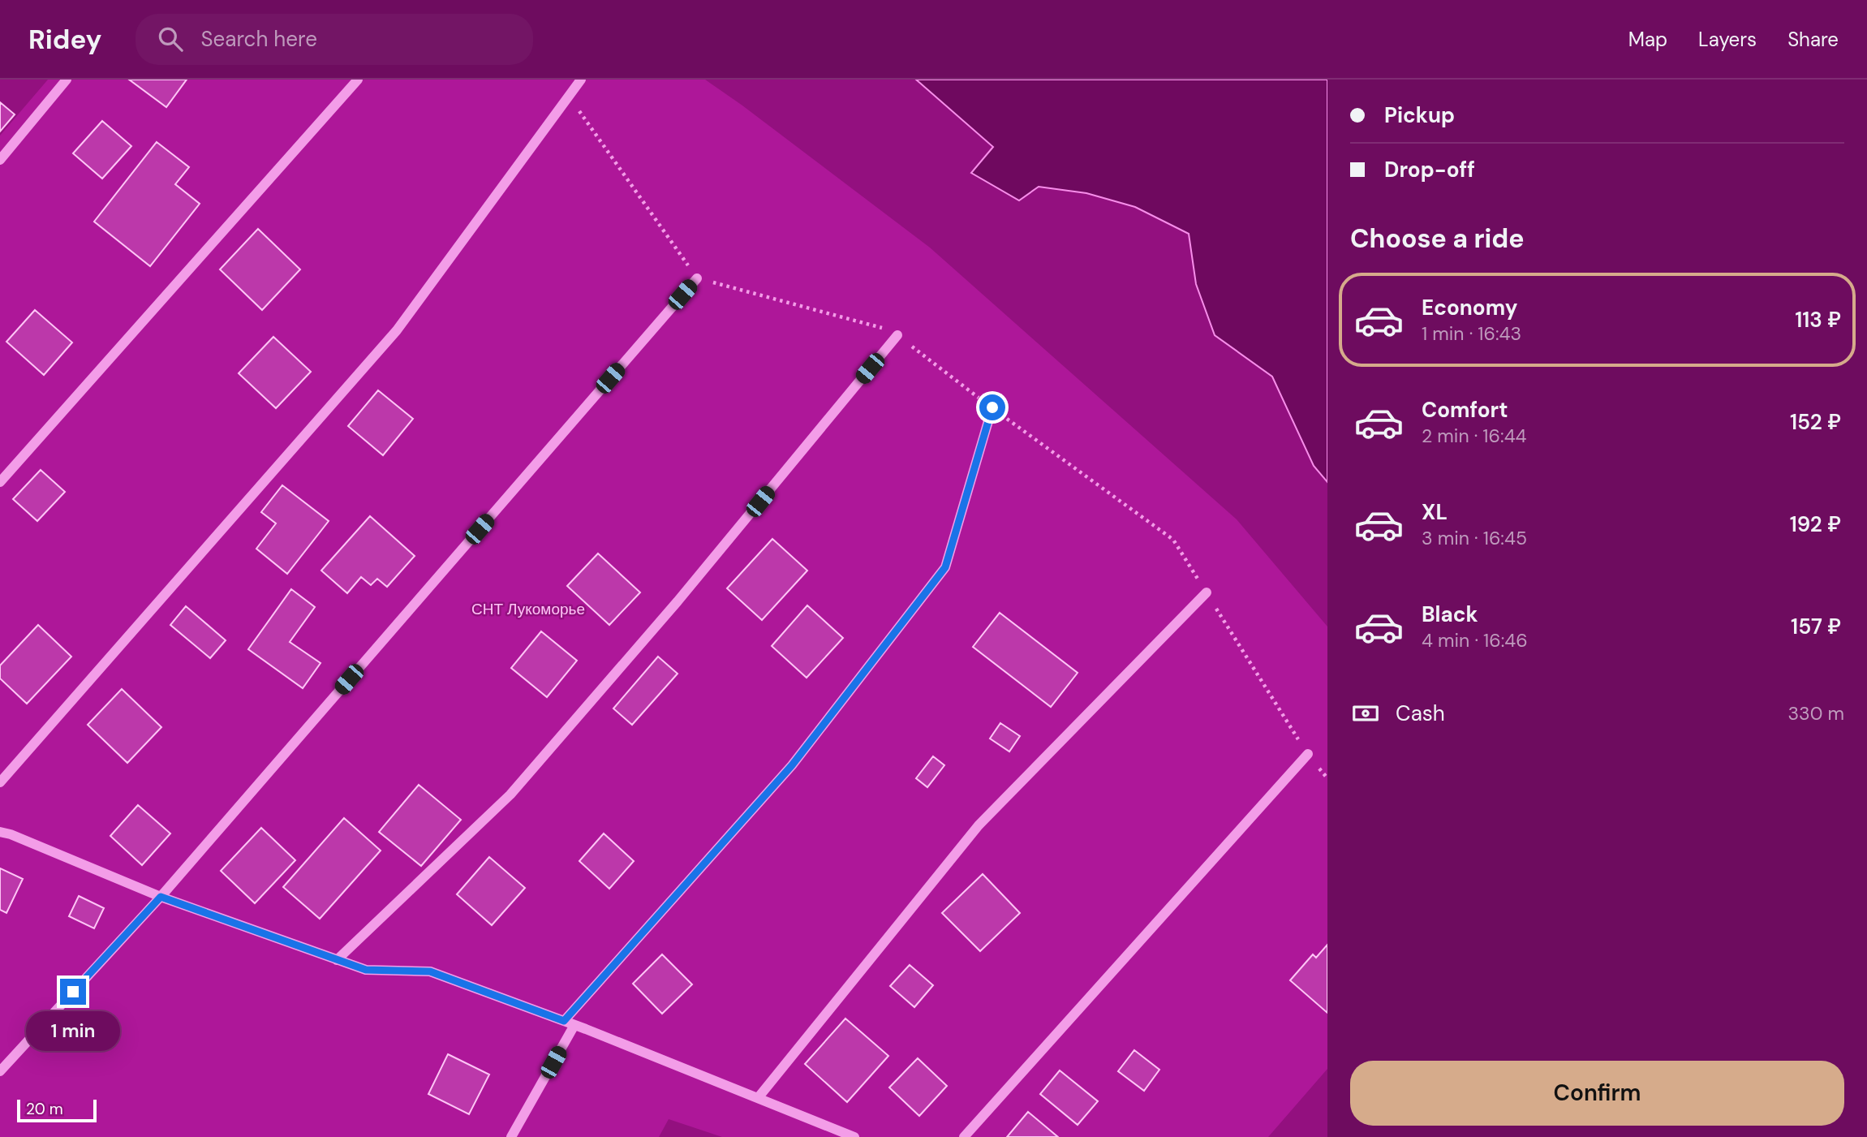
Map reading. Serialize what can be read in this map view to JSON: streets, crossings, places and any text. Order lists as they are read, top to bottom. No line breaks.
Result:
{"parks":["СНТ Лукоморье"],"scale_bar":"20 m","page":{"header":"Ridey","search":"Search here","nav":["Map","Layers","Share"],"banner":["Pickup","Drop-off"],"heading":"Choose a ride","list":[{"name":"Economy","note":"1 min · 16:43","value":"113 ₽"},{"name":"Comfort","note":"2 min · 16:44","value":"152 ₽"},{"name":"XL","note":"3 min · 16:45","value":"192 ₽"},{"name":"Black","note":"4 min · 16:46","value":"157 ₽"}],"pay":["Cash","330 m"],"bubble":"1 min","buttons":"Confirm","scale":"20 m"}}
